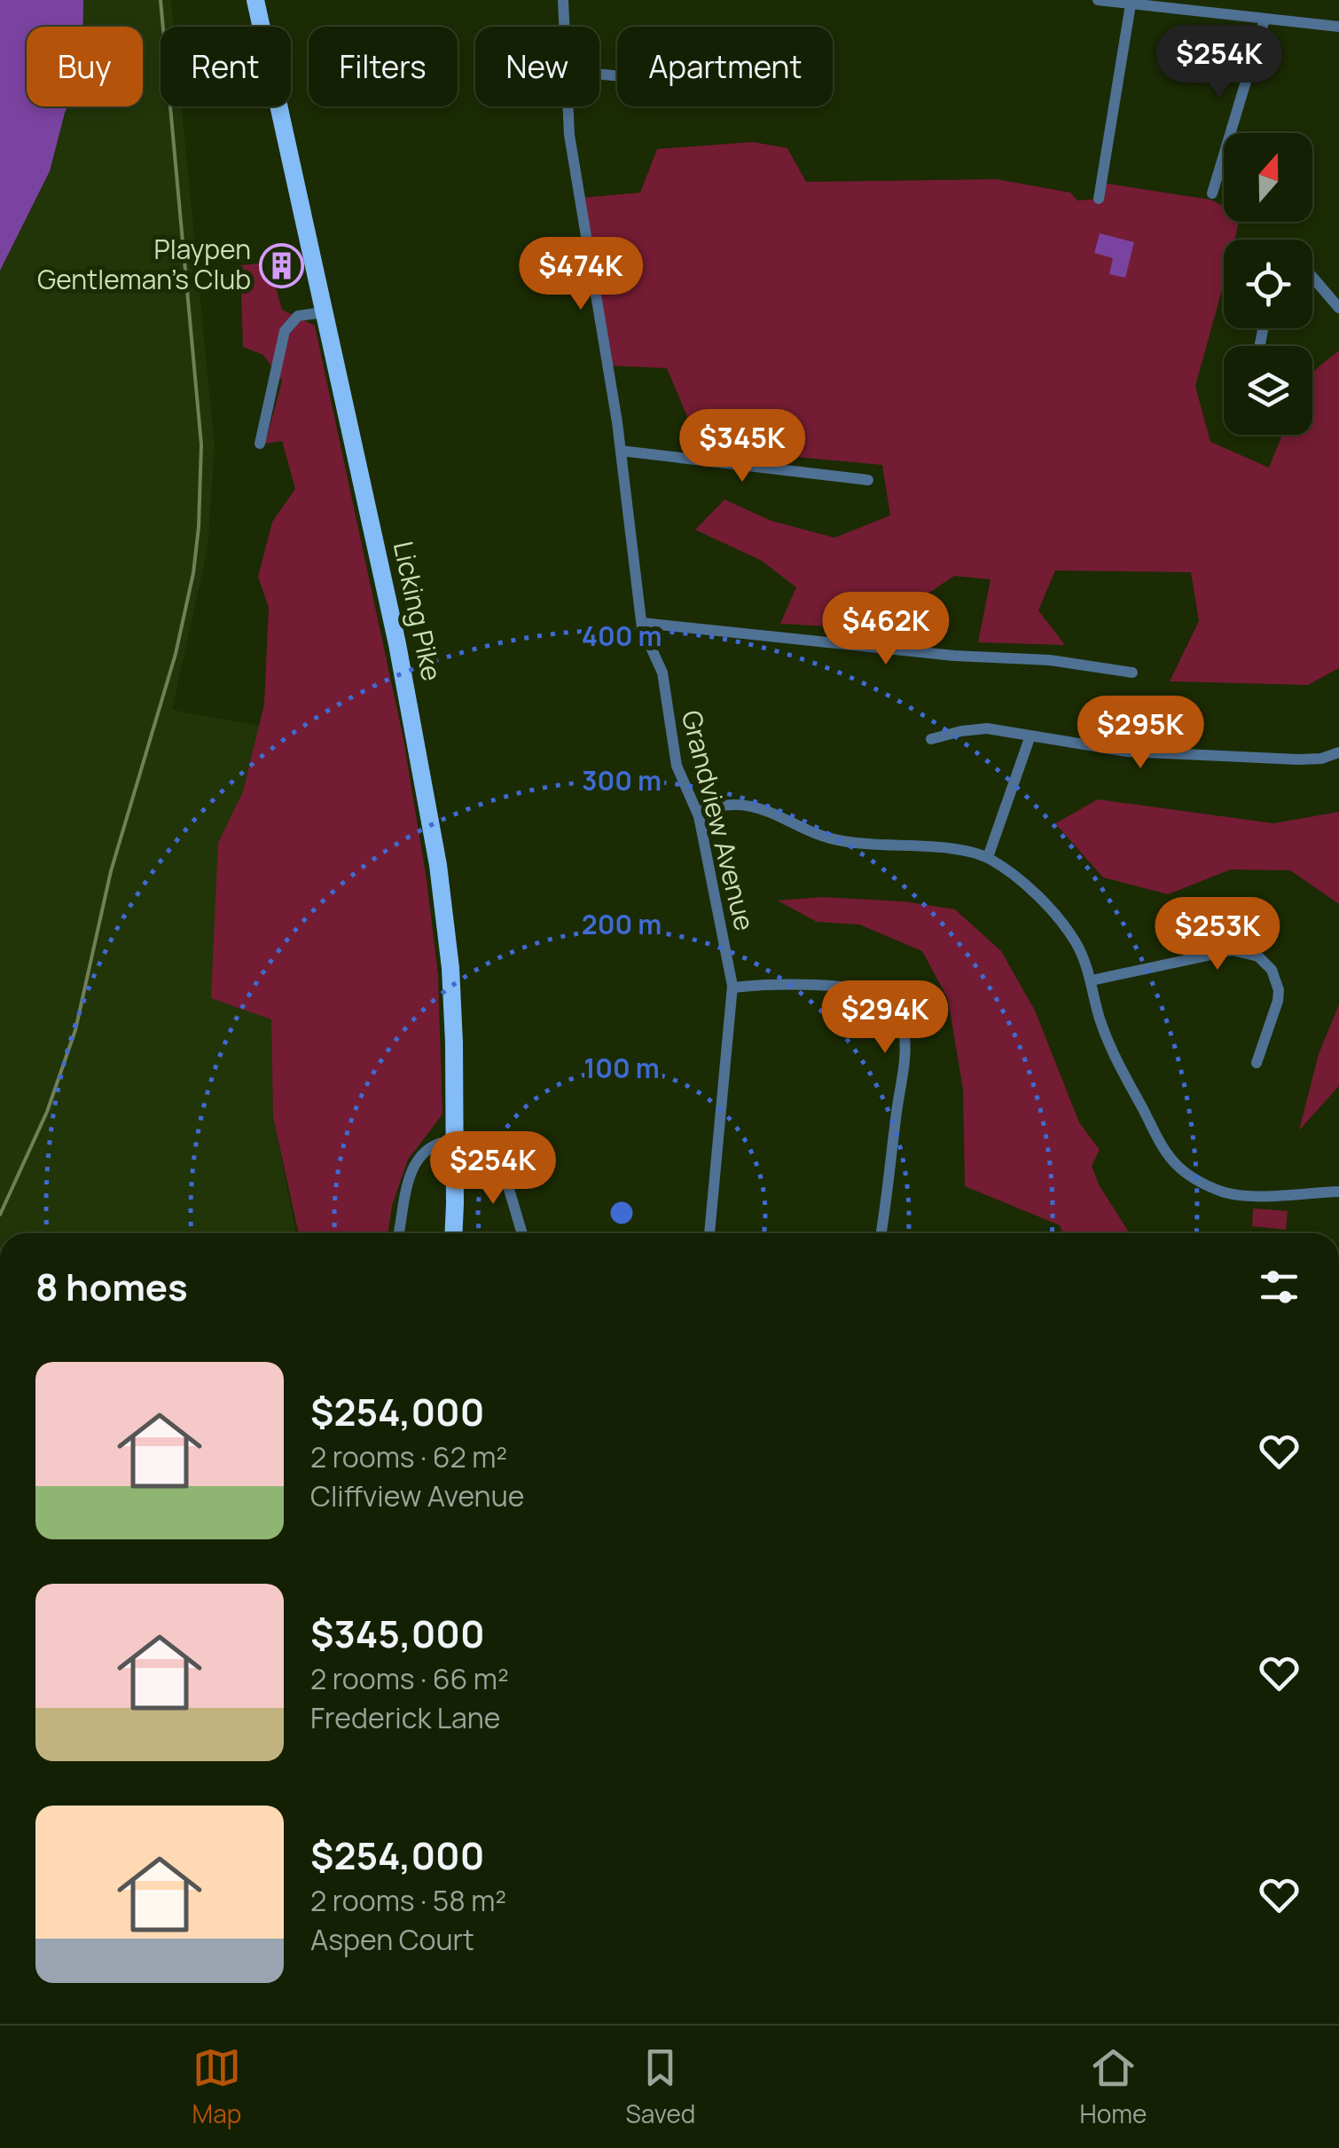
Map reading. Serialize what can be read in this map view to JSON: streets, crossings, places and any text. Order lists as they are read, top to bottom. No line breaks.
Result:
{"streets":{"main road":["Licking Pike"],"street":["Grandview Avenue"]},"places":{"building":["Playpen Gentleman's Club"]},"north":"top","page":{"price":["$254K","$474K","$345K","$462K","$295K","$253K","$294K","$254K"],"chip":["Buy","Rent","Filters","New","Apartment"],"heading":"8 homes","list":[{"name":"$254,000","note":"2 rooms · 62 m² · Cliffview Avenue"},{"name":"$345,000","note":"2 rooms · 66 m² · Frederick Lane"},{"name":"$254,000","note":"2 rooms · 58 m² · Aspen Court"}],"tabs":["Map","Saved","Home"]},"rings":["400 m","300 m","200 m","100 m"]}
